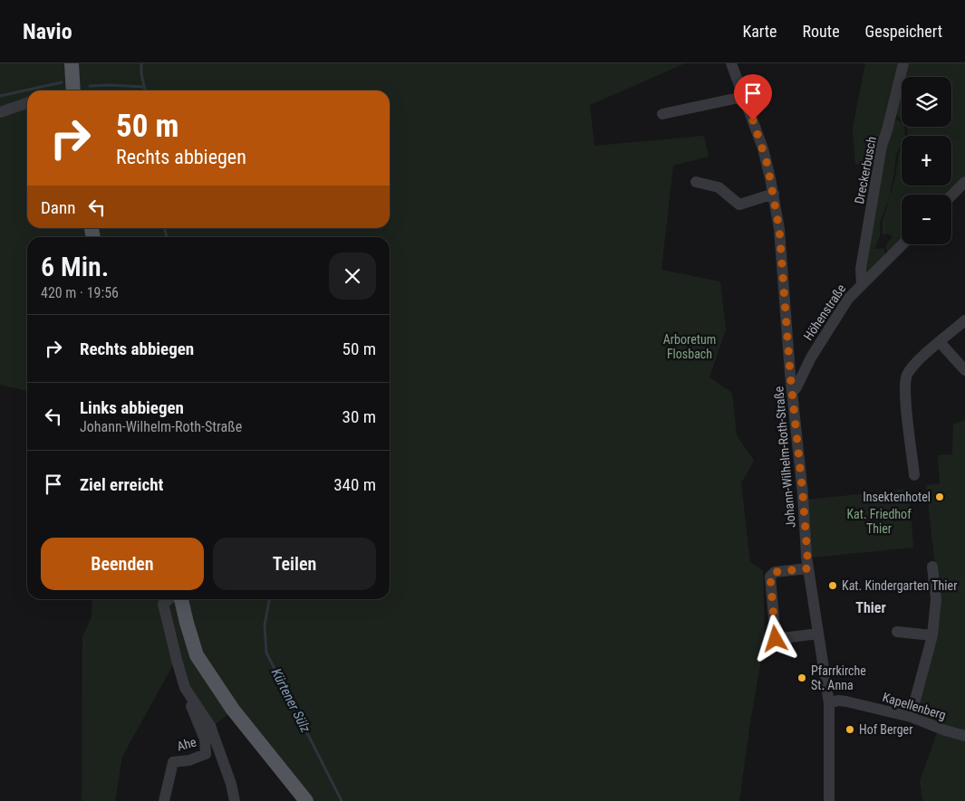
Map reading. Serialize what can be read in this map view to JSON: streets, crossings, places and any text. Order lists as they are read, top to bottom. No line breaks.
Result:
{"streets":{"street":["Dreckerbusch","Höhenstraße","Johann-Wilhelm-Roth-Straße","Kapellenberg","Ahe"]},"crossings":[["Dreckerbusch","Höhenstraße"],["Höhenstraße","Johann-Wilhelm-Roth-Straße"],["Johann-Wilhelm-Roth-Straße","Kapellenberg"]],"districts":["Thier"],"water":["Kürtener Sülz"],"parks":["Arboretum Flosbach","Kat. Friedhof Thier"],"places":["Insektenhotel","Kat. Kindergarten Thier","Pfarrkirche St. Anna","Hof Berger"],"page":{"header":"Navio","nav":["Karte","Route","Gespeichert"],"map_buttons":["+","−"],"turn":["50 m","Rechts abbiegen"],"then":"Dann","heading":["6 Min.","420 m · 19:56"],"list":[{"name":"Rechts abbiegen","value":"50 m"},{"name":"Links abbiegen","note":"Johann-Wilhelm-Roth-Straße","value":"30 m"},{"name":"Ziel erreicht","value":"340 m"}],"buttons":["Beenden","Teilen"]}}
